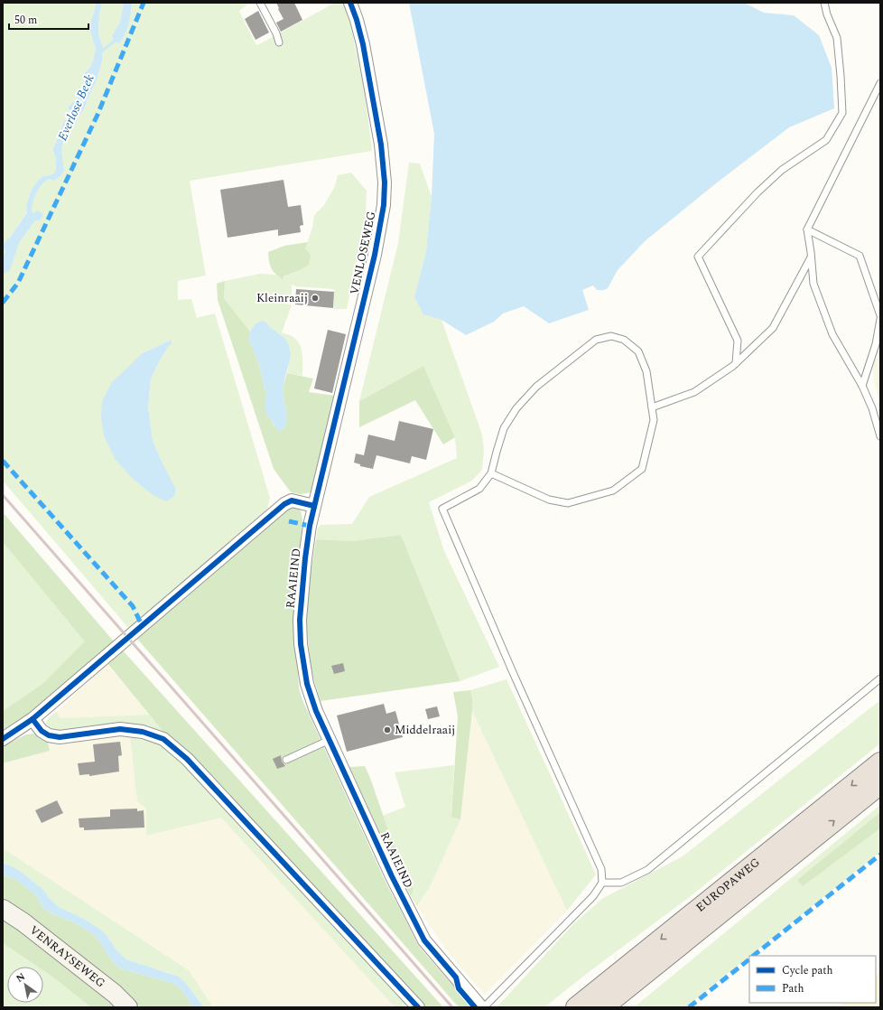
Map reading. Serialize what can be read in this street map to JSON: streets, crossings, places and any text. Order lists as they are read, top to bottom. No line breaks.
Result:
{"streets":{"highway":["EUROPAWEG"],"main road":["VENRAYSEWEG"],"street":["VENLOSEWEG","RAAIEIND"]},"crossings":[["VENLOSEWEG","RAAIEIND"]],"water":["Everlose Beek"],"places":["Kleinraaij","Middelraaij"],"legend":["Cycle path","Path"],"scale_bar":"50 m","north":"top left"}
